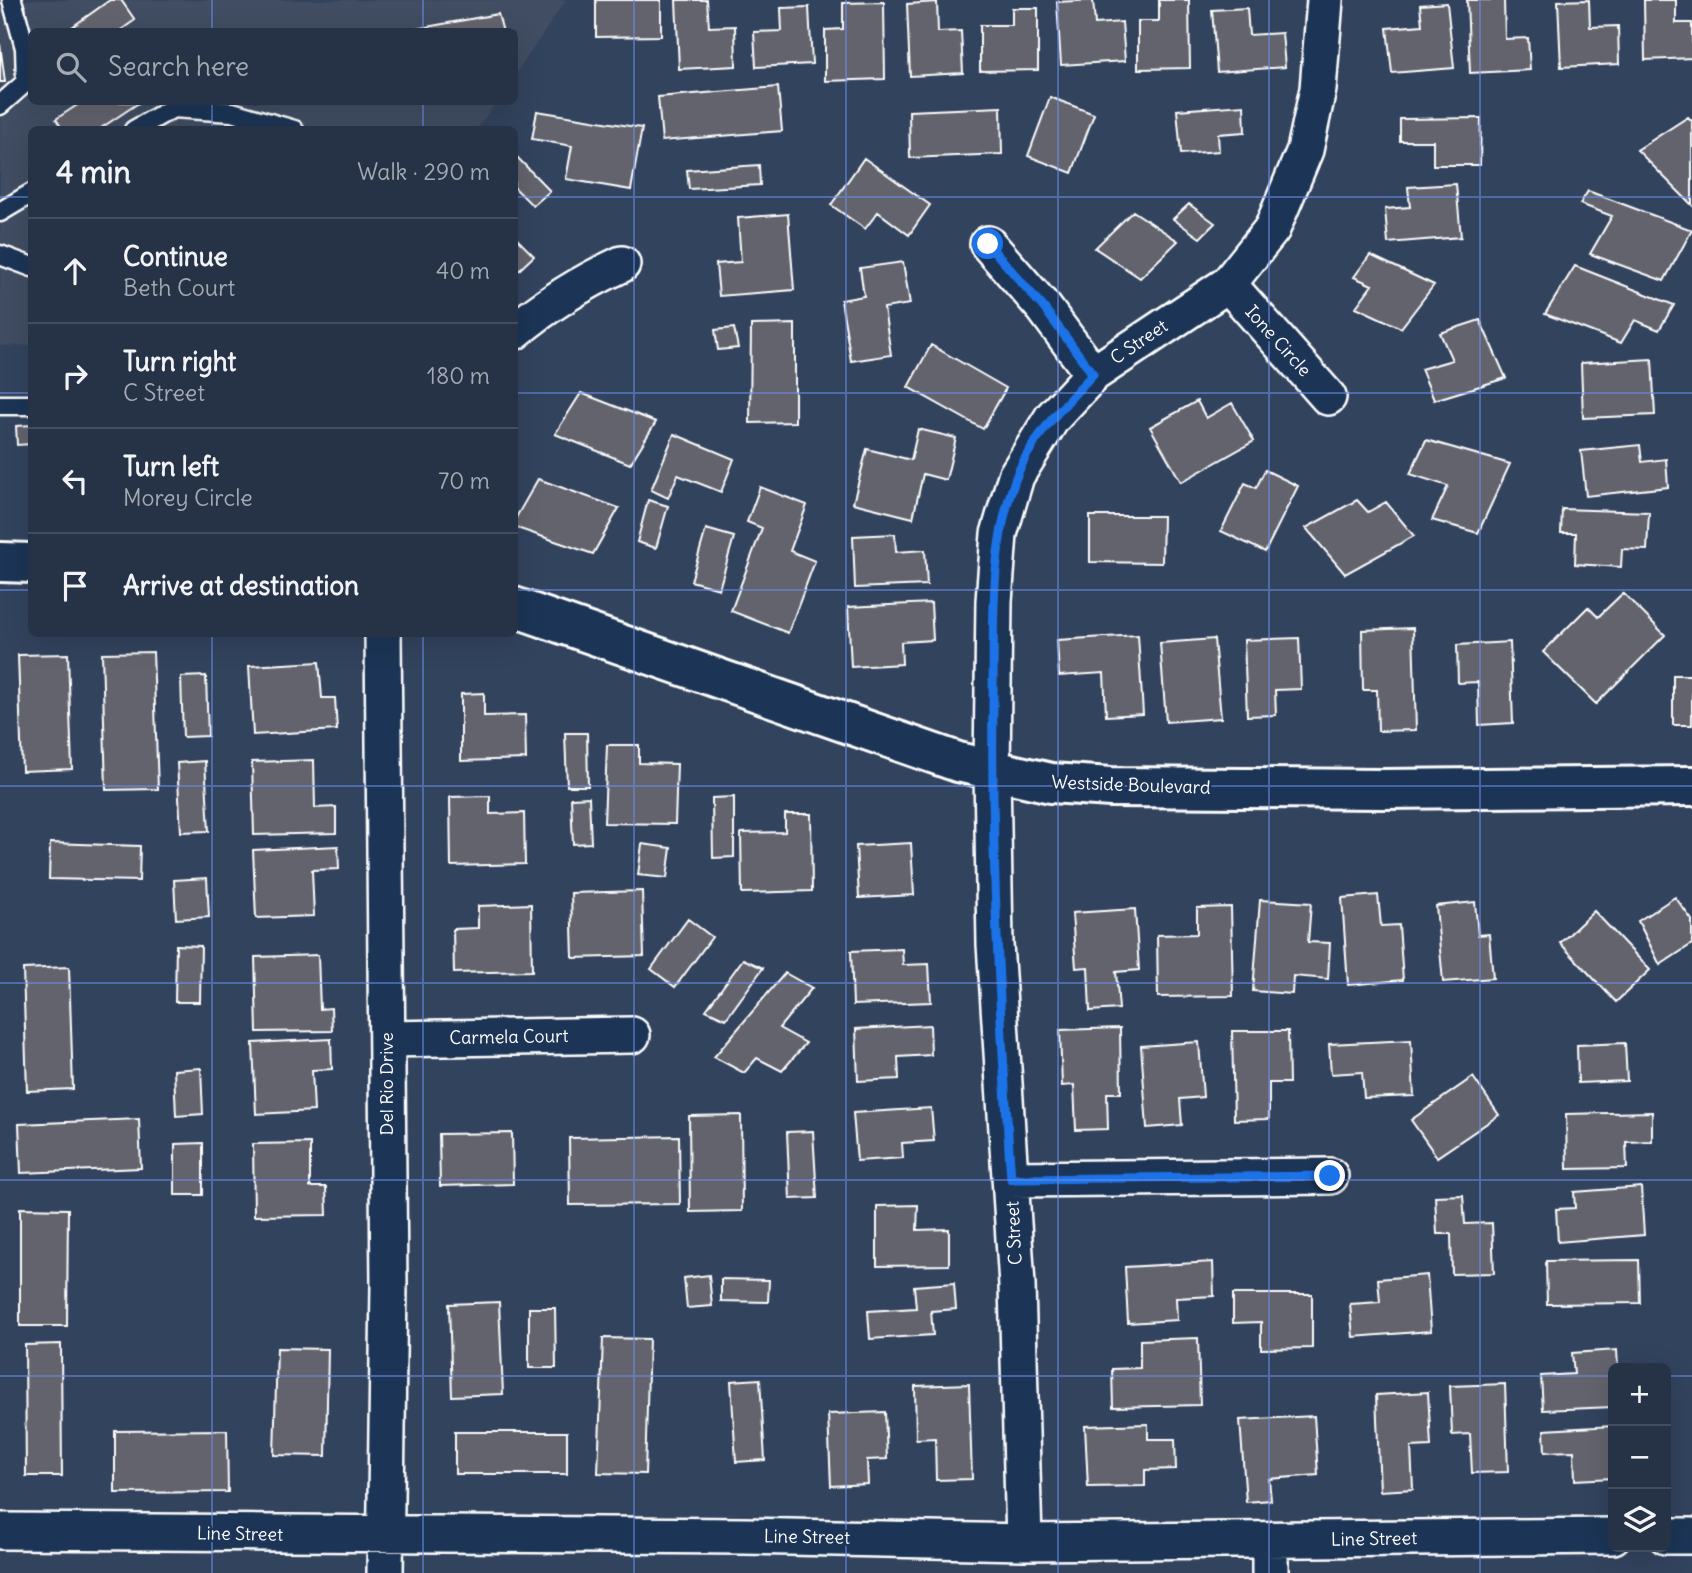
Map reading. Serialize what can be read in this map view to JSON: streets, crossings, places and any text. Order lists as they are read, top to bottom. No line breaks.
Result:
{"streets":{"street":["Ione Circle","C Street","Westside Boulevard","Carmela Court","Del Rio Drive","Line Street"]},"crossings":[["Ione Circle","C Street"],["C Street","Westside Boulevard"],["C Street","Line Street"],["Carmela Court","Del Rio Drive"],["Del Rio Drive","Line Street"]],"page":{"search":"Search here","heading":["4 min","Walk · 290 m"],"list":[["Continue","Beth Court","40 m"],["Turn right","C Street","180 m"],["Turn left","Morey Circle","70 m"],"Arrive at destination"],"map_buttons":["+","−"]}}
